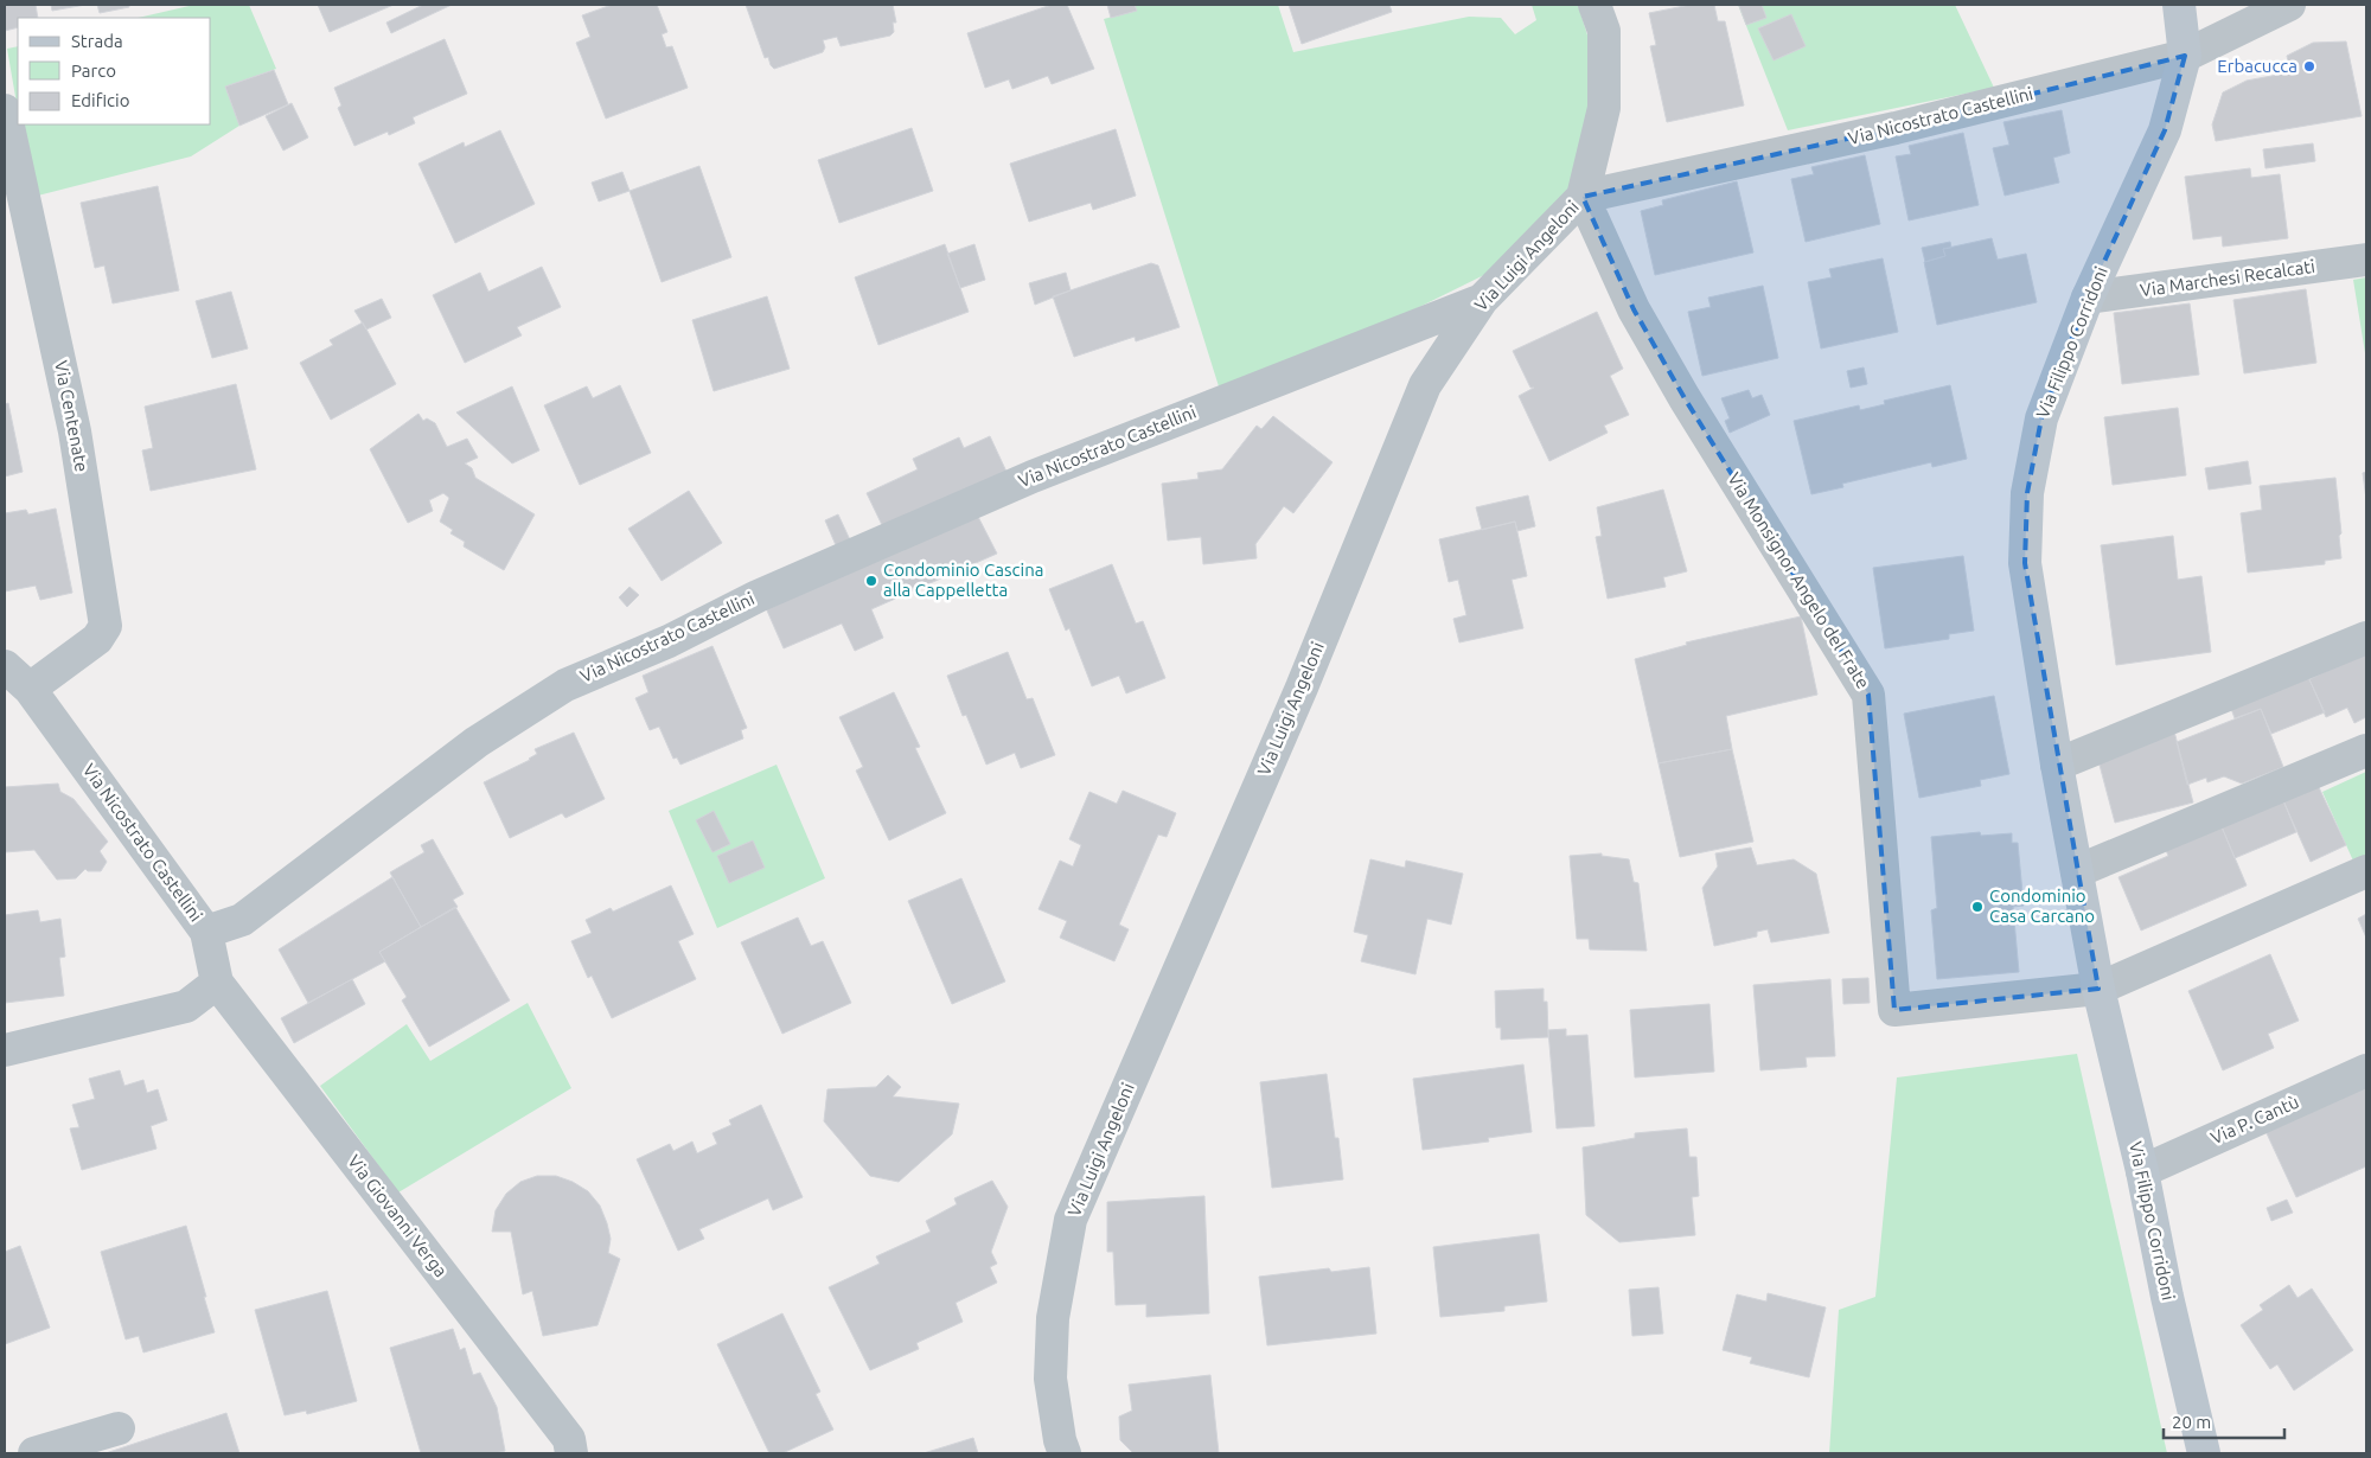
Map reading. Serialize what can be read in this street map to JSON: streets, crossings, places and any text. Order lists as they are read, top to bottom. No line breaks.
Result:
{"streets":{"street":["Via Nicostrato Castellini","Via Luigi Angeloni","Via Marchesi Recalcati","Via Filippo Corridoni","Via Centenate","Via Monsignor Angelo del Frate","Via P. Cantù","Via Giovanni Verga"]},"crossings":[["Via Nicostrato Castellini","Via Luigi Angeloni"],["Via Nicostrato Castellini","Via Filippo Corridoni"],["Via Nicostrato Castellini","Via Centenate"],["Via Nicostrato Castellini","Via Monsignor Angelo del Frate"],["Via Nicostrato Castellini","Via Giovanni Verga"],["Via Luigi Angeloni","Via Monsignor Angelo del Frate"],["Via Marchesi Recalcati","Via Filippo Corridoni"],["Via Filippo Corridoni","Via Monsignor Angelo del Frate"],["Via Filippo Corridoni","Via P. Cantù"]],"places":["Erbacucca","Condominio Cascina alla Cappelletta","Condominio Casa Carcano"],"legend":["Strada","Parco","Edificio"],"scale_bar":"20 m"}
